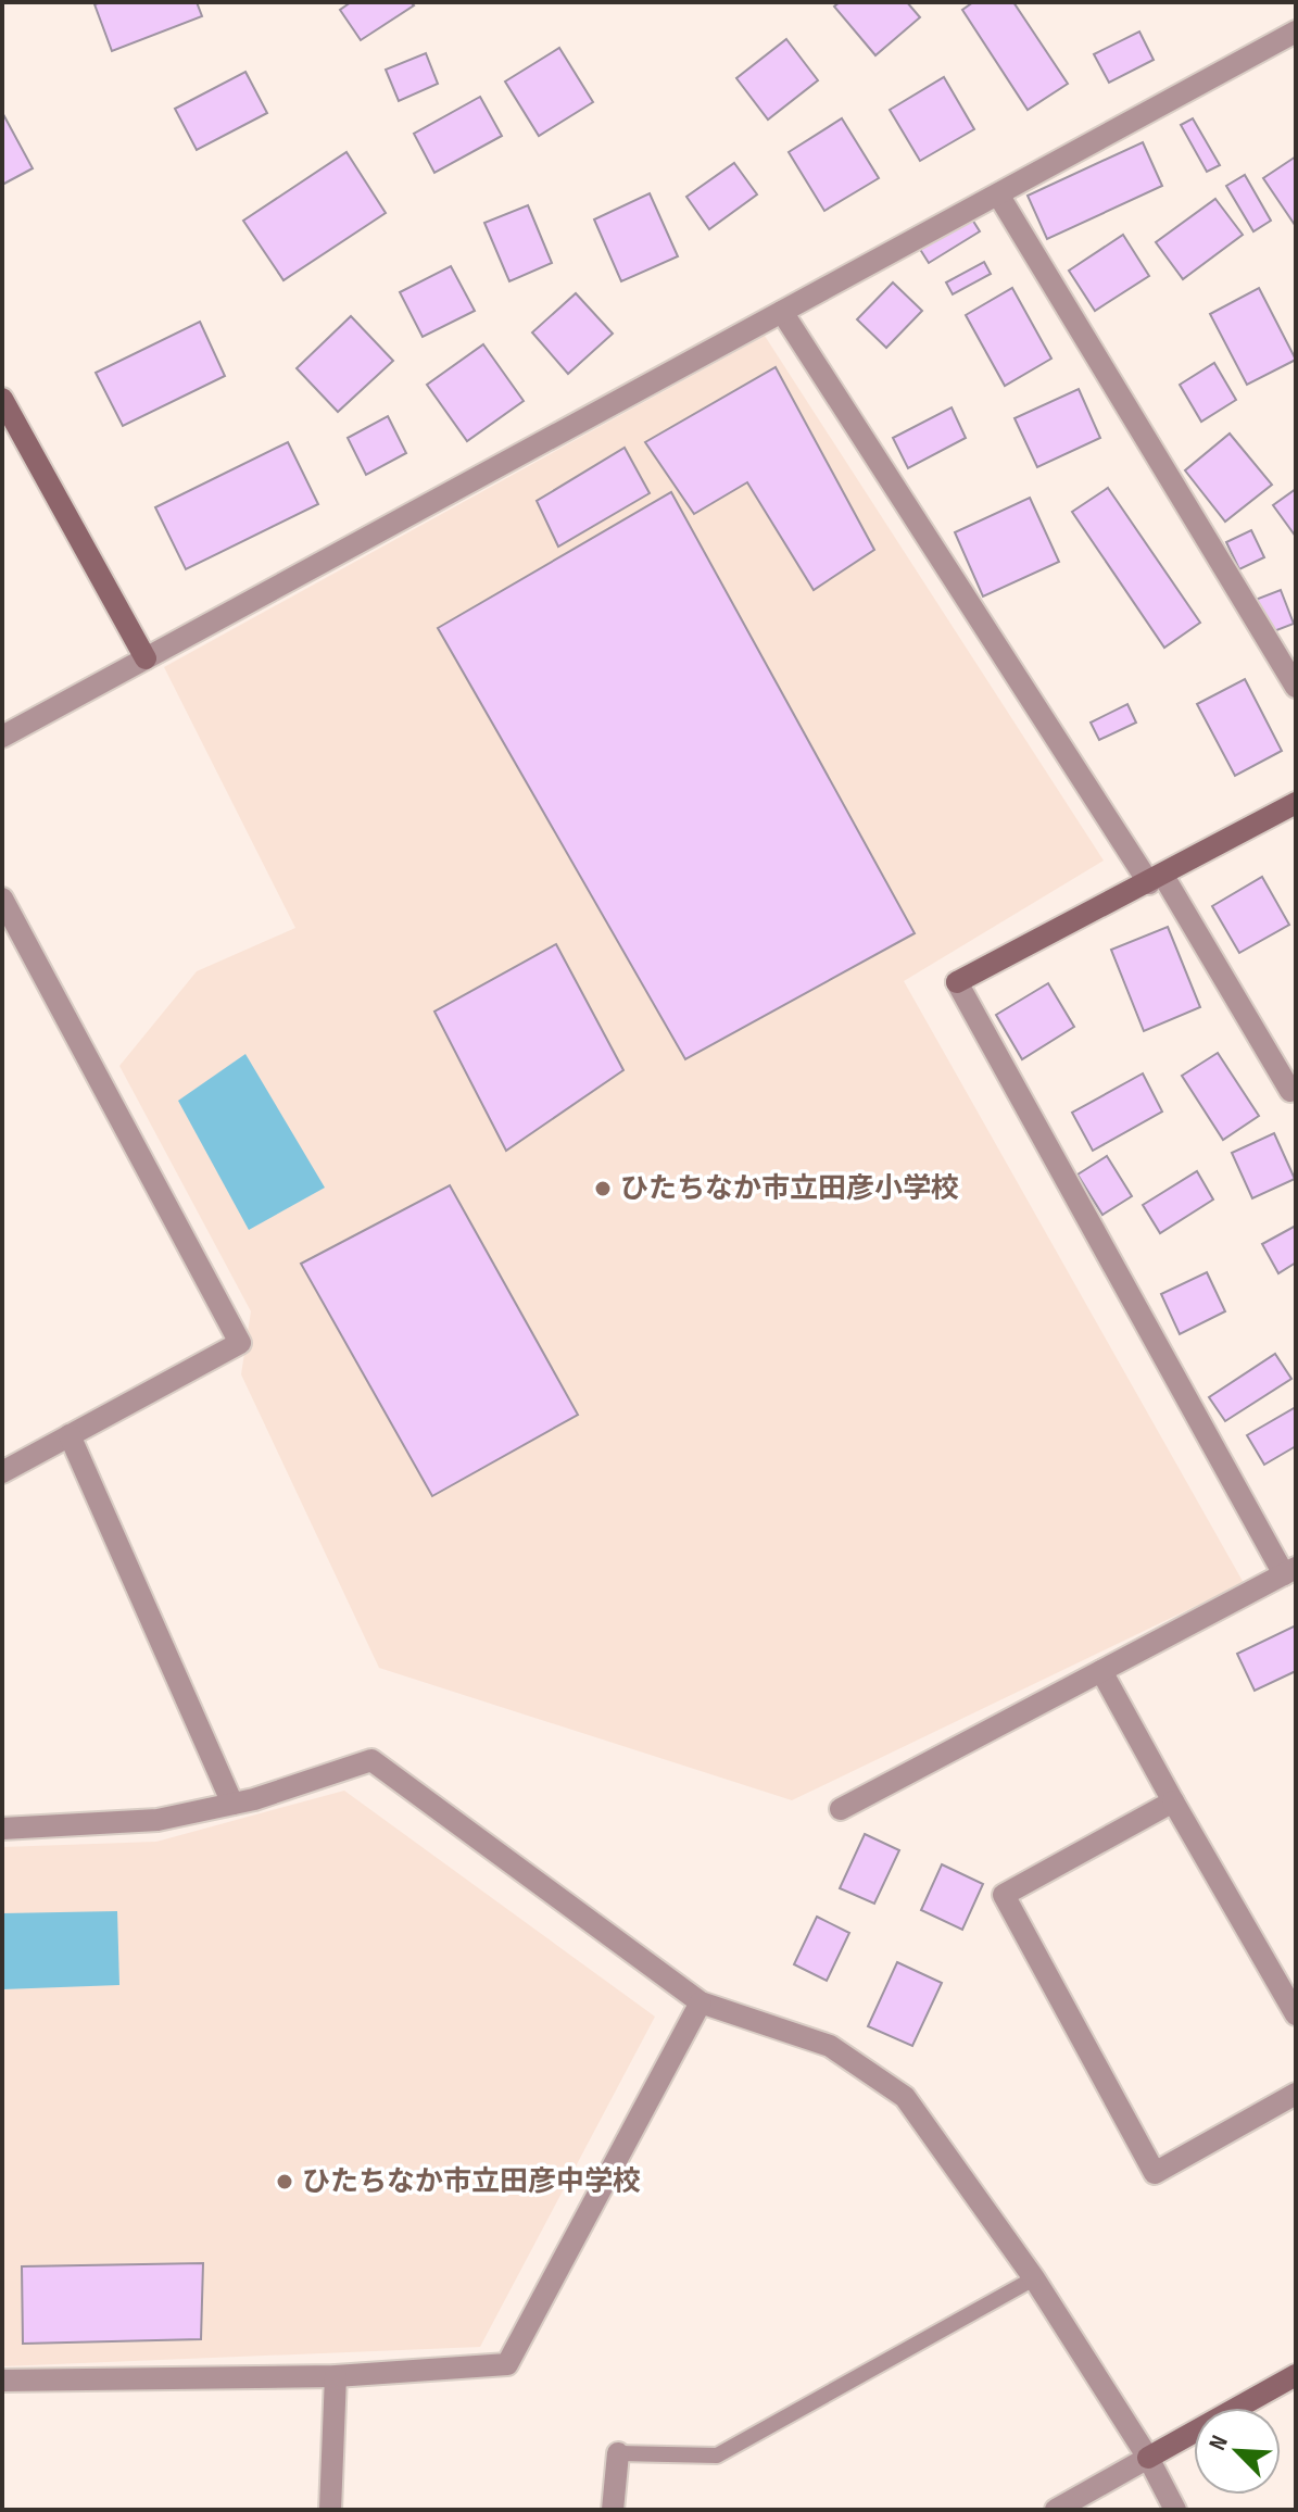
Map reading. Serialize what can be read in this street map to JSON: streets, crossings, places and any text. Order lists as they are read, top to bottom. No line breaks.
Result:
{"places":["ひたちなか市立田彦小学校","ひたちなか市立田彦中学校"],"north":"top left"}
